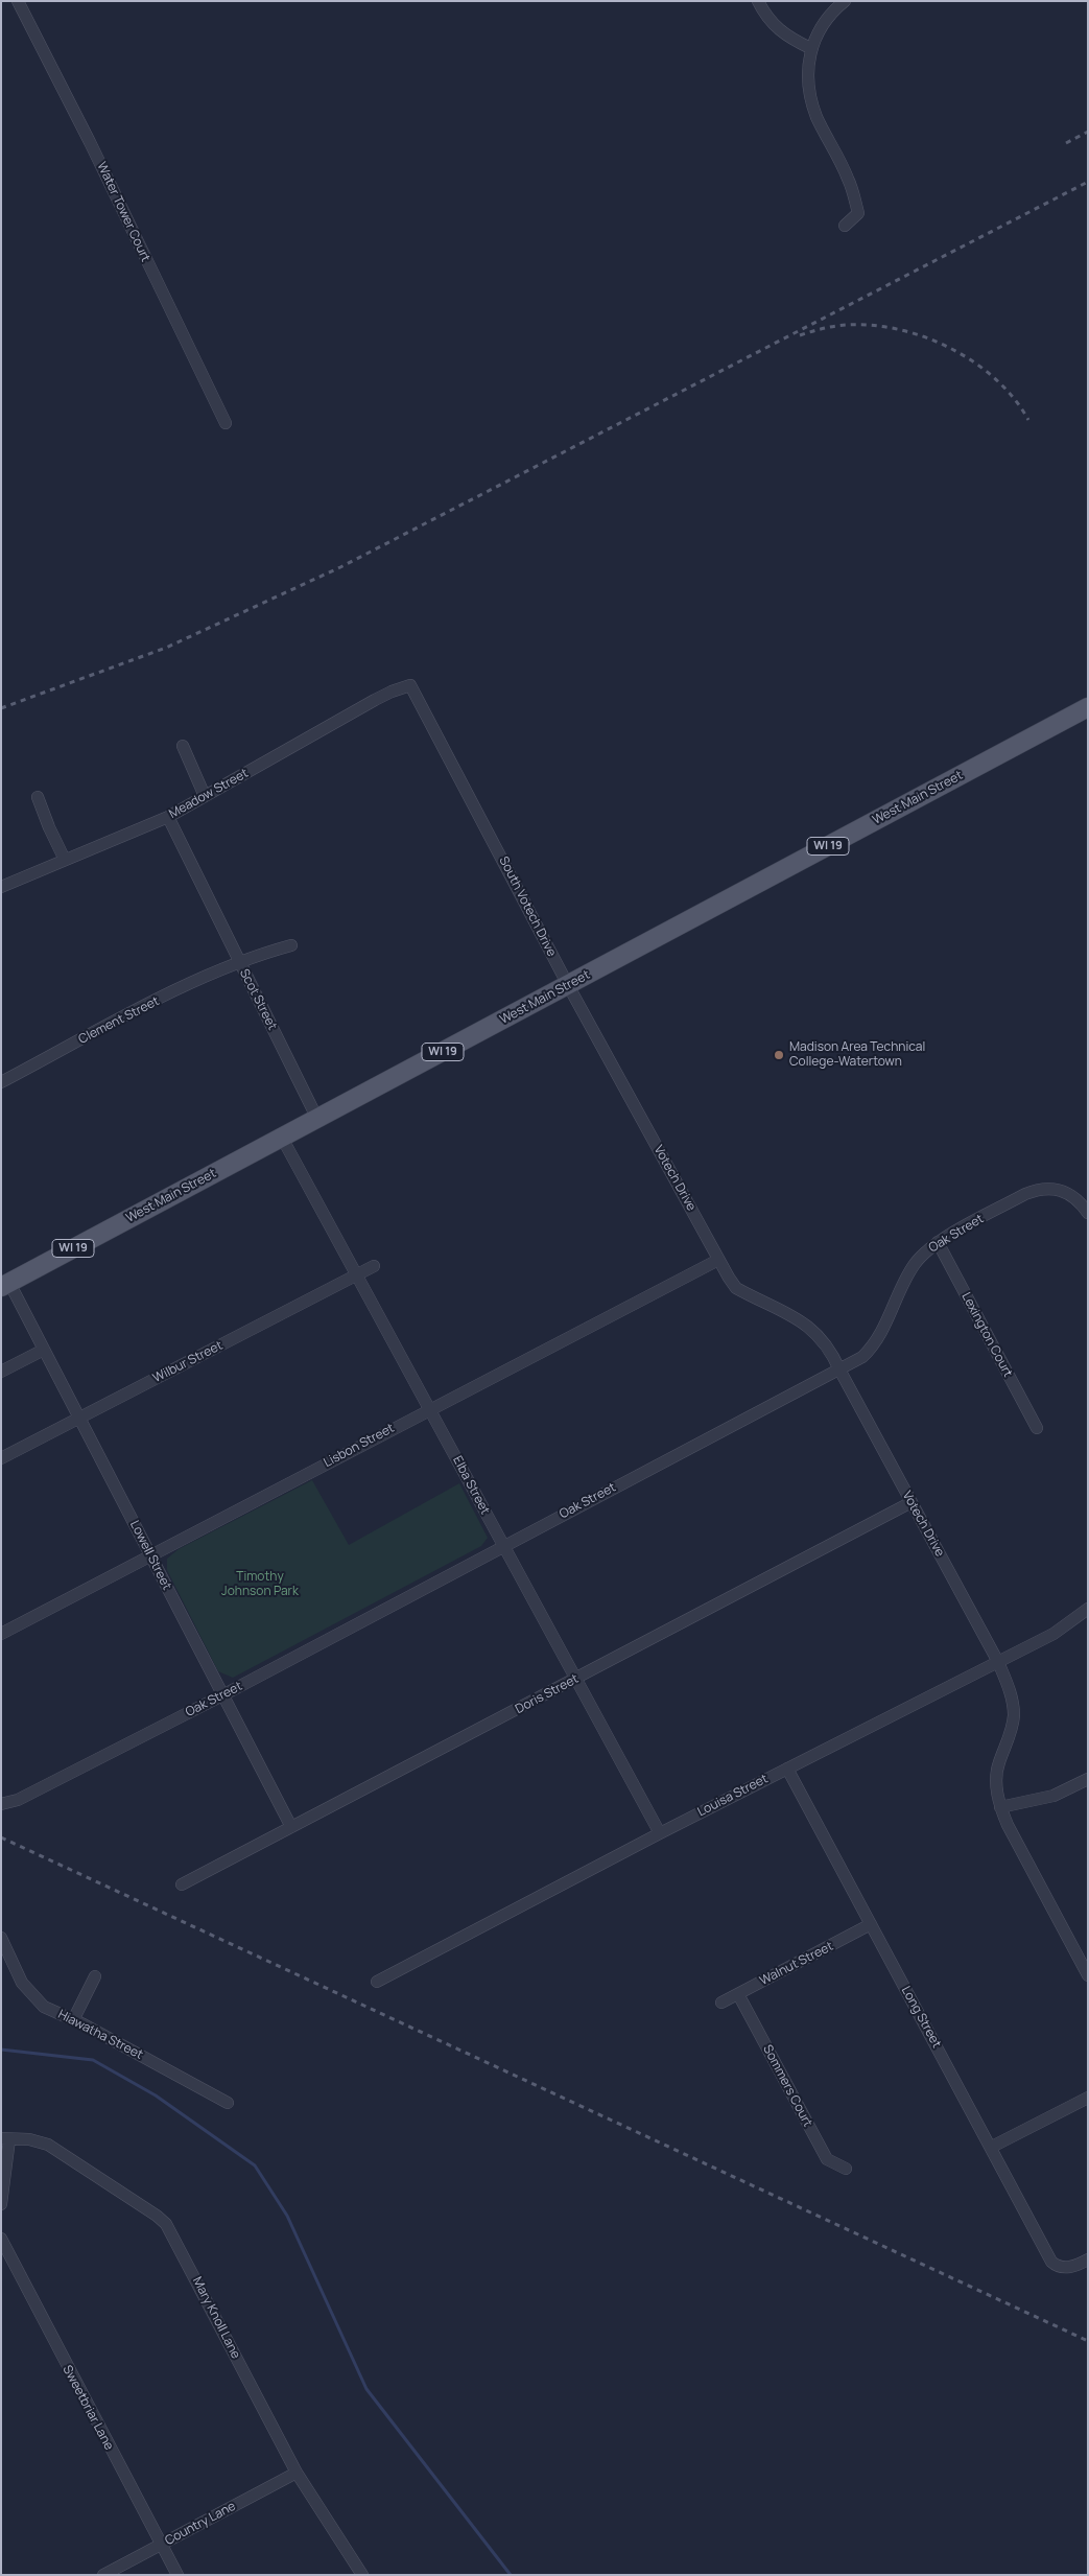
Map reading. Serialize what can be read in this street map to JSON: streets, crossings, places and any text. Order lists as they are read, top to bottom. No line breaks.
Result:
{"streets":{"main road":["West Main Street","WI 19"],"street":["Water Tower Court","Meadow Street","South Votech Drive","Scot Street","Clement Street","Votech Drive","Oak Street","Lexington Court","Wilbur Street","Lisbon Street","Elba Street","Lowell Street","Doris Street","Louisa Street","Walnut Street","Long Street","Hiawatha Street","Sommers Court","Mary Knoll Lane","Sweetbriar Lane","Country Lane"]},"crossings":[["Meadow Street","South Votech Drive"],["Meadow Street","Scot Street"],["West Main Street","South Votech Drive"],["West Main Street","Scot Street"],["West Main Street","Elba Street"],["West Main Street","Lowell Street"],["South Votech Drive","Votech Drive"],["Scot Street","Clement Street"],["Votech Drive","Oak Street"],["Votech Drive","Lisbon Street"],["Votech Drive","Doris Street"],["Votech Drive","Louisa Street"],["Oak Street","Lexington Court"],["Oak Street","Elba Street"],["Oak Street","Lowell Street"],["Wilbur Street","Elba Street"],["Wilbur Street","Lowell Street"],["Lisbon Street","Elba Street"],["Lisbon Street","Lowell Street"],["Elba Street","Doris Street"],["Elba Street","Louisa Street"],["Lowell Street","Doris Street"],["Louisa Street","Long Street"],["Walnut Street","Long Street"],["Walnut Street","Sommers Court"],["Mary Knoll Lane","Country Lane"],["Sweetbriar Lane","Country Lane"]],"parks":["Timothy Johnson Park"],"places":["Madison Area Technical College-Watertown"]}
